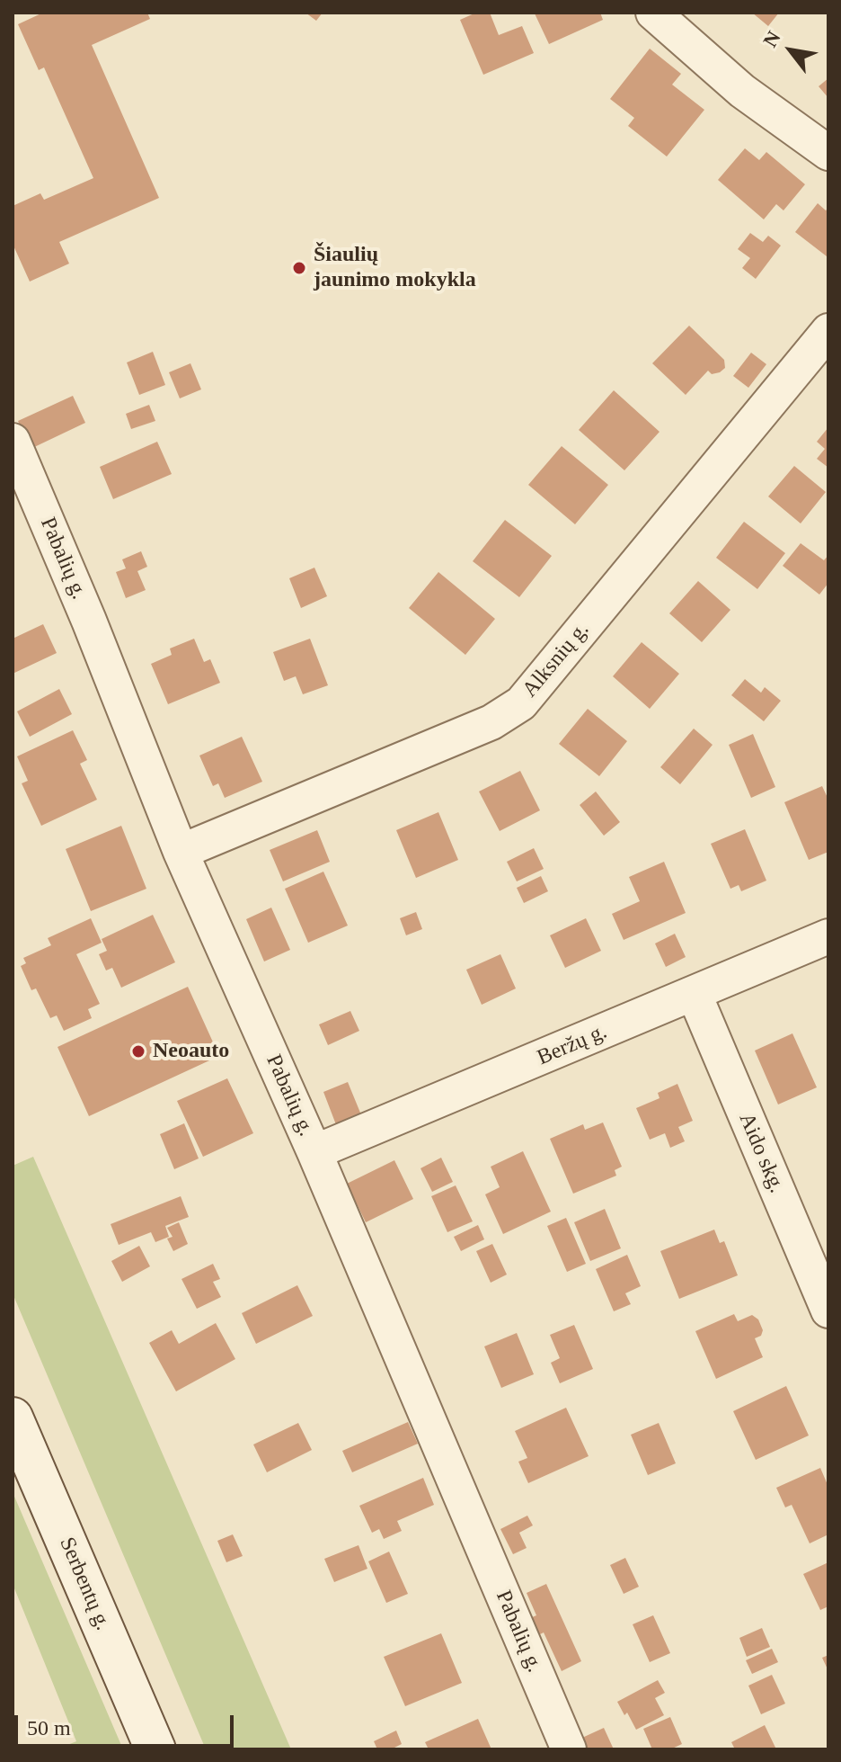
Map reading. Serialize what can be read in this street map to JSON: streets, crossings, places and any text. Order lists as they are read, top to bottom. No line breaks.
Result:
{"streets":{"main road":["Serbentų g."],"street":["Pabalių g.","Alksnių g.","Beržų g.","Aido skg."]},"crossings":[["Pabalių g.","Alksnių g."],["Pabalių g.","Beržų g."],["Beržų g.","Aido skg."]],"places":["Šiaulių jaunimo mokykla","Neoauto"],"scale_bar":"50 m","north":"top left"}
